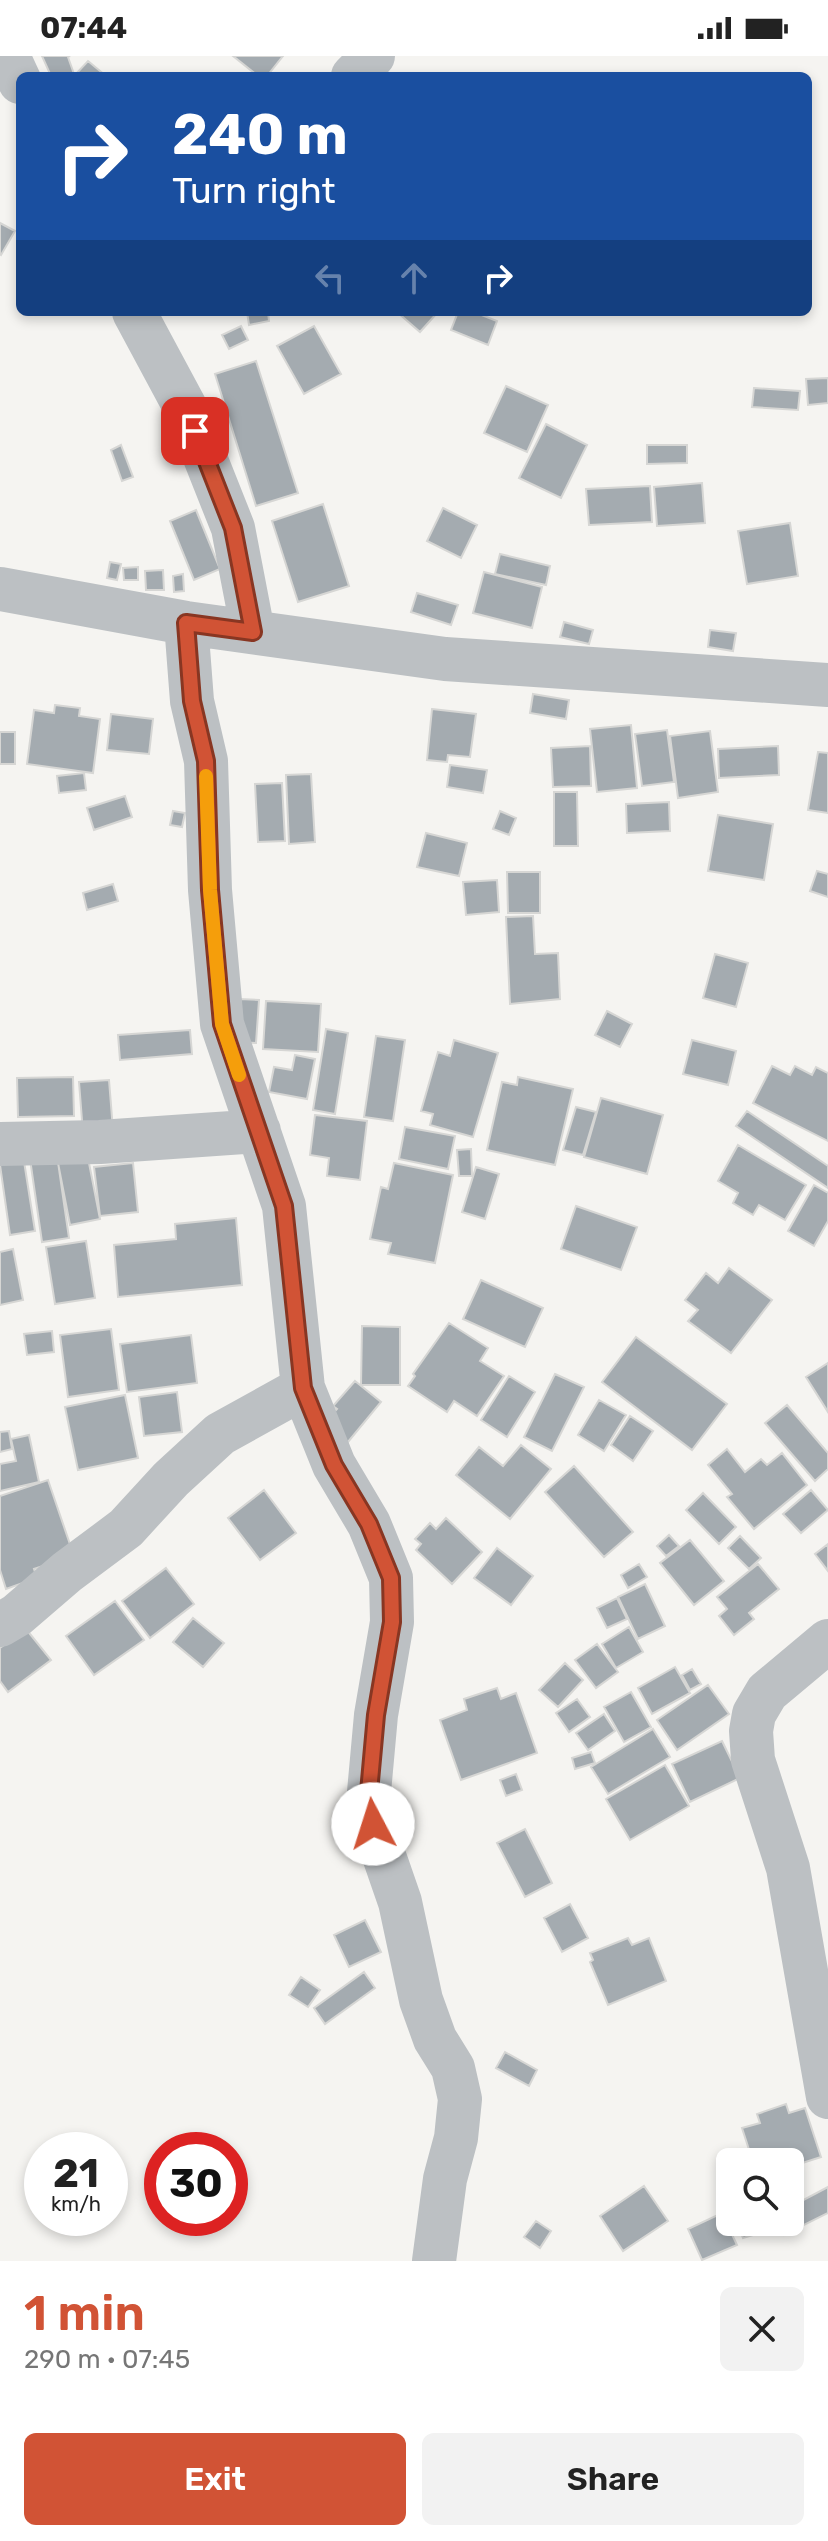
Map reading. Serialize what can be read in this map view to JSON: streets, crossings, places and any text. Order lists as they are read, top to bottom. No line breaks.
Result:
{"page":{"status":"07:44","turn":["240 m","Turn right"],"speed":"21 km/h","limit":"30","heading":["1 min","290 m · 07:45"],"buttons":["Exit","Share"]}}
